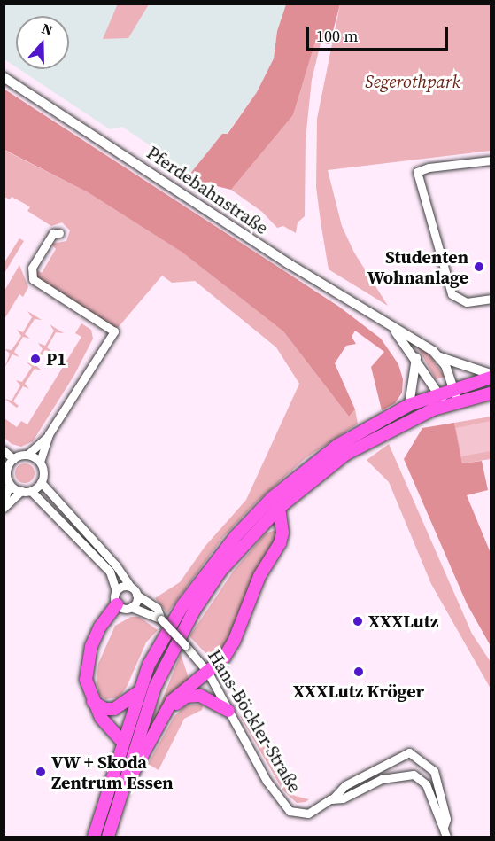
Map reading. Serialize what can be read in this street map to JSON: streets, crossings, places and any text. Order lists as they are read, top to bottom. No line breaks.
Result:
{"streets":{"street":["Pferdebahnstraße","Hans-Böckler-Straße"]},"parks":["Segerothpark"],"places":["Studenten Wohnanlage","P1","XXXLutz","XXXLutz Kröger","VW + Skoda Zentrum Essen"],"scale_bar":"100 m","north":"top"}
